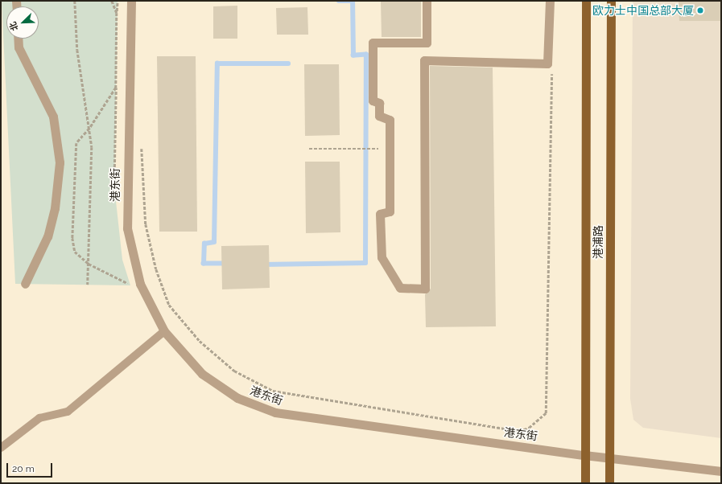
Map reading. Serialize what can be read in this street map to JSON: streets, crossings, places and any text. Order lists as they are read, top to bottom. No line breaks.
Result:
{"streets":{"main road":["港浦路"],"street":["港东街"]},"crossings":[["港东街","港浦路"]],"places":["欧力士中国总部大厦"],"scale_bar":"20 m","north":"bottom left"}
